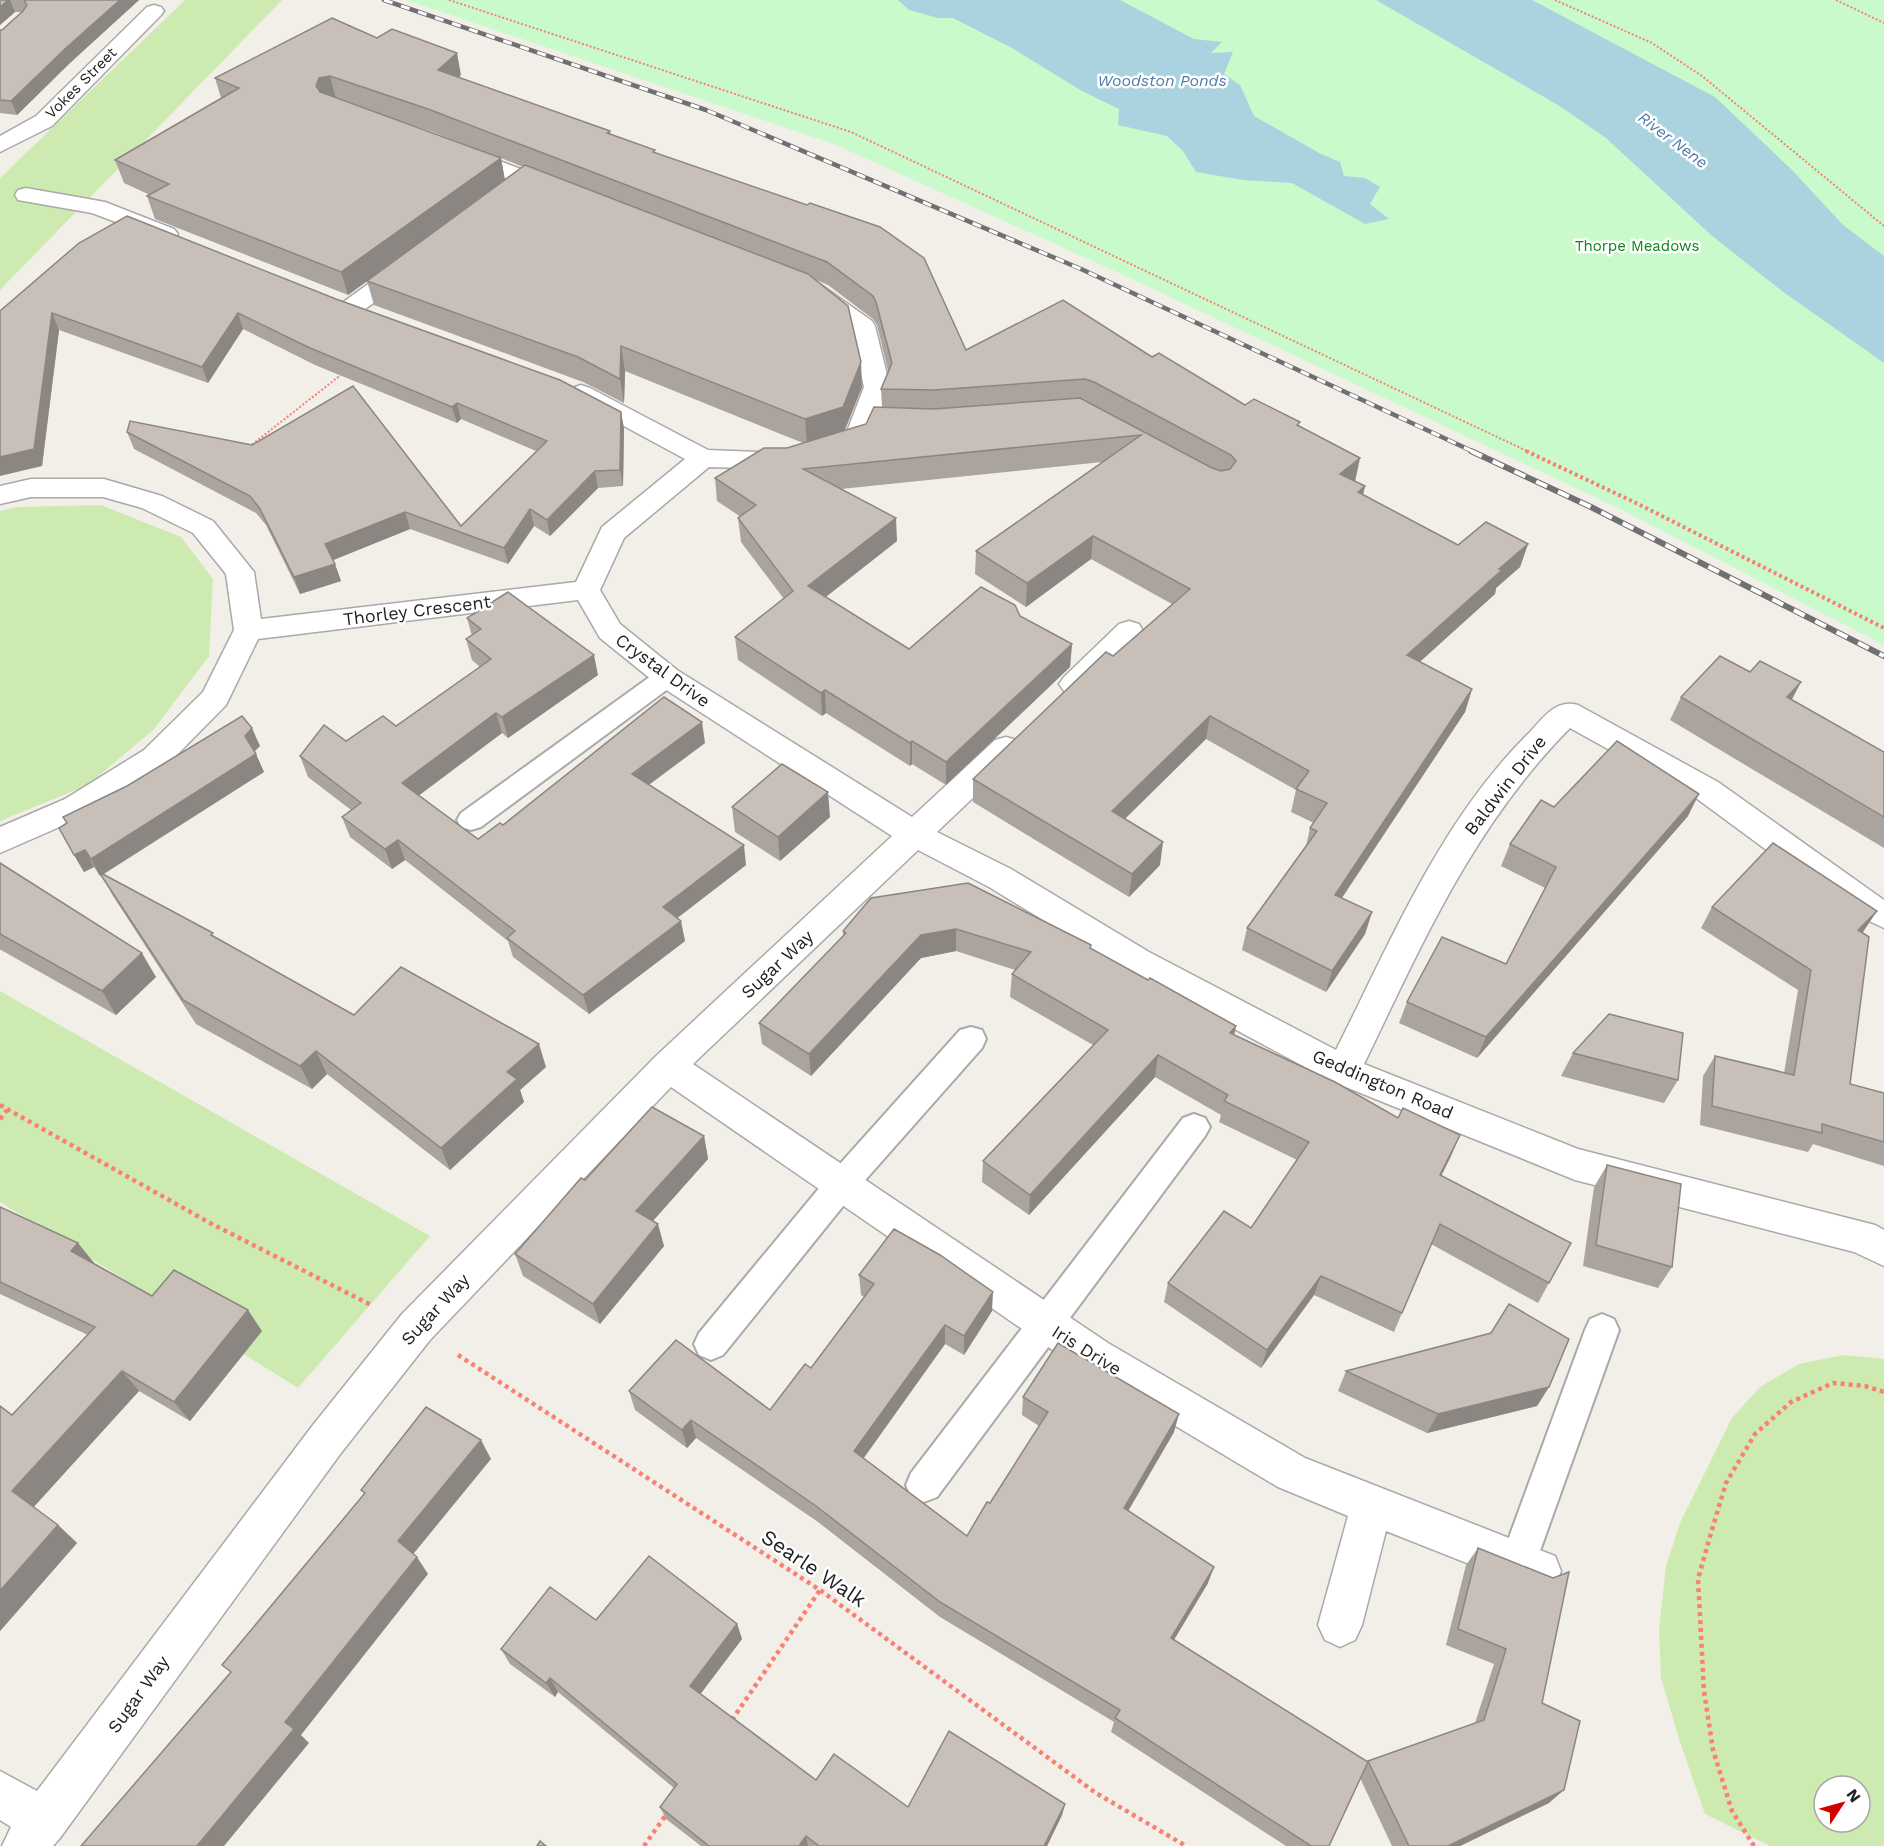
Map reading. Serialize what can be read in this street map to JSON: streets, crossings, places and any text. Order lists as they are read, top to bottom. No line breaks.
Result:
{"streets":{"street":["Vokes Street","Thorley Crescent","Crystal Drive","Baldwin Drive","Sugar Way","Geddington Road","Iris Drive"],"path":["Searle Walk"]},"crossings":[["Thorley Crescent","Crystal Drive"],["Crystal Drive","Sugar Way"],["Crystal Drive","Geddington Road"],["Baldwin Drive","Geddington Road"],["Sugar Way","Geddington Road"],["Sugar Way","Iris Drive"],["Sugar Way","Searle Walk"]],"water":["Woodston Ponds","River Nene"],"parks":["Thorpe Meadows"],"north":"top right"}
